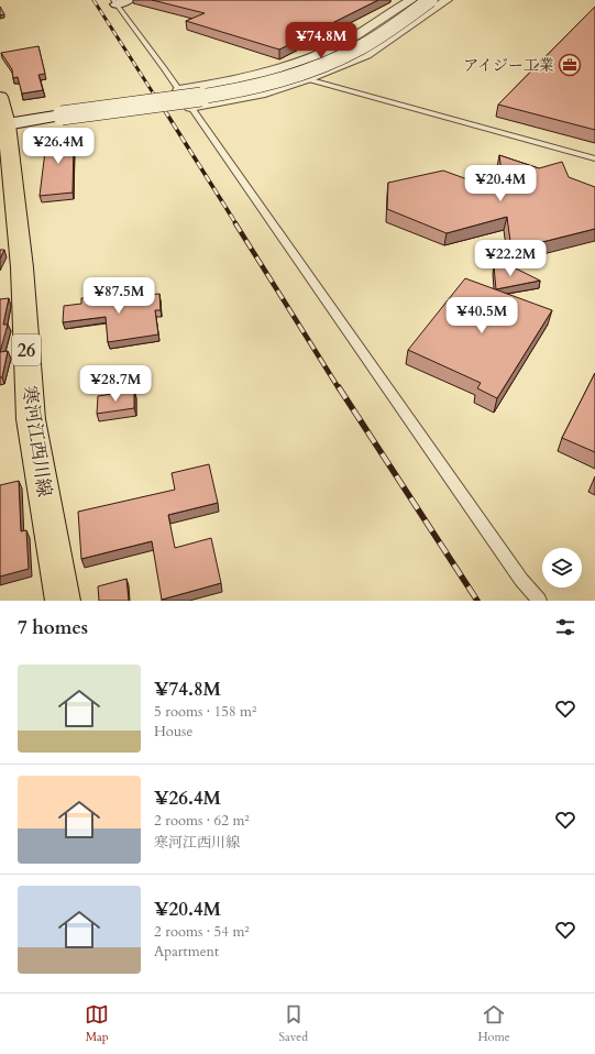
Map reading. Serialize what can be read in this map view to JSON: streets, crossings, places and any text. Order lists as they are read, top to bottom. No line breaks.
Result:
{"streets":{"main road":["26","寒河江西川線"]},"places":{"office":["アイジー工業"]},"page":{"price":["¥74.8M","¥26.4M","¥20.4M","¥22.2M","¥87.5M","¥40.5M","¥28.7M"],"heading":"7 homes","list":[{"name":"¥74.8M","note":"5 rooms · 158 m² · House"},{"name":"¥26.4M","note":"2 rooms · 62 m² · 寒河江西川線"},{"name":"¥20.4M","note":"2 rooms · 54 m² · Apartment"}],"tabs":["Map","Saved","Home"]}}
